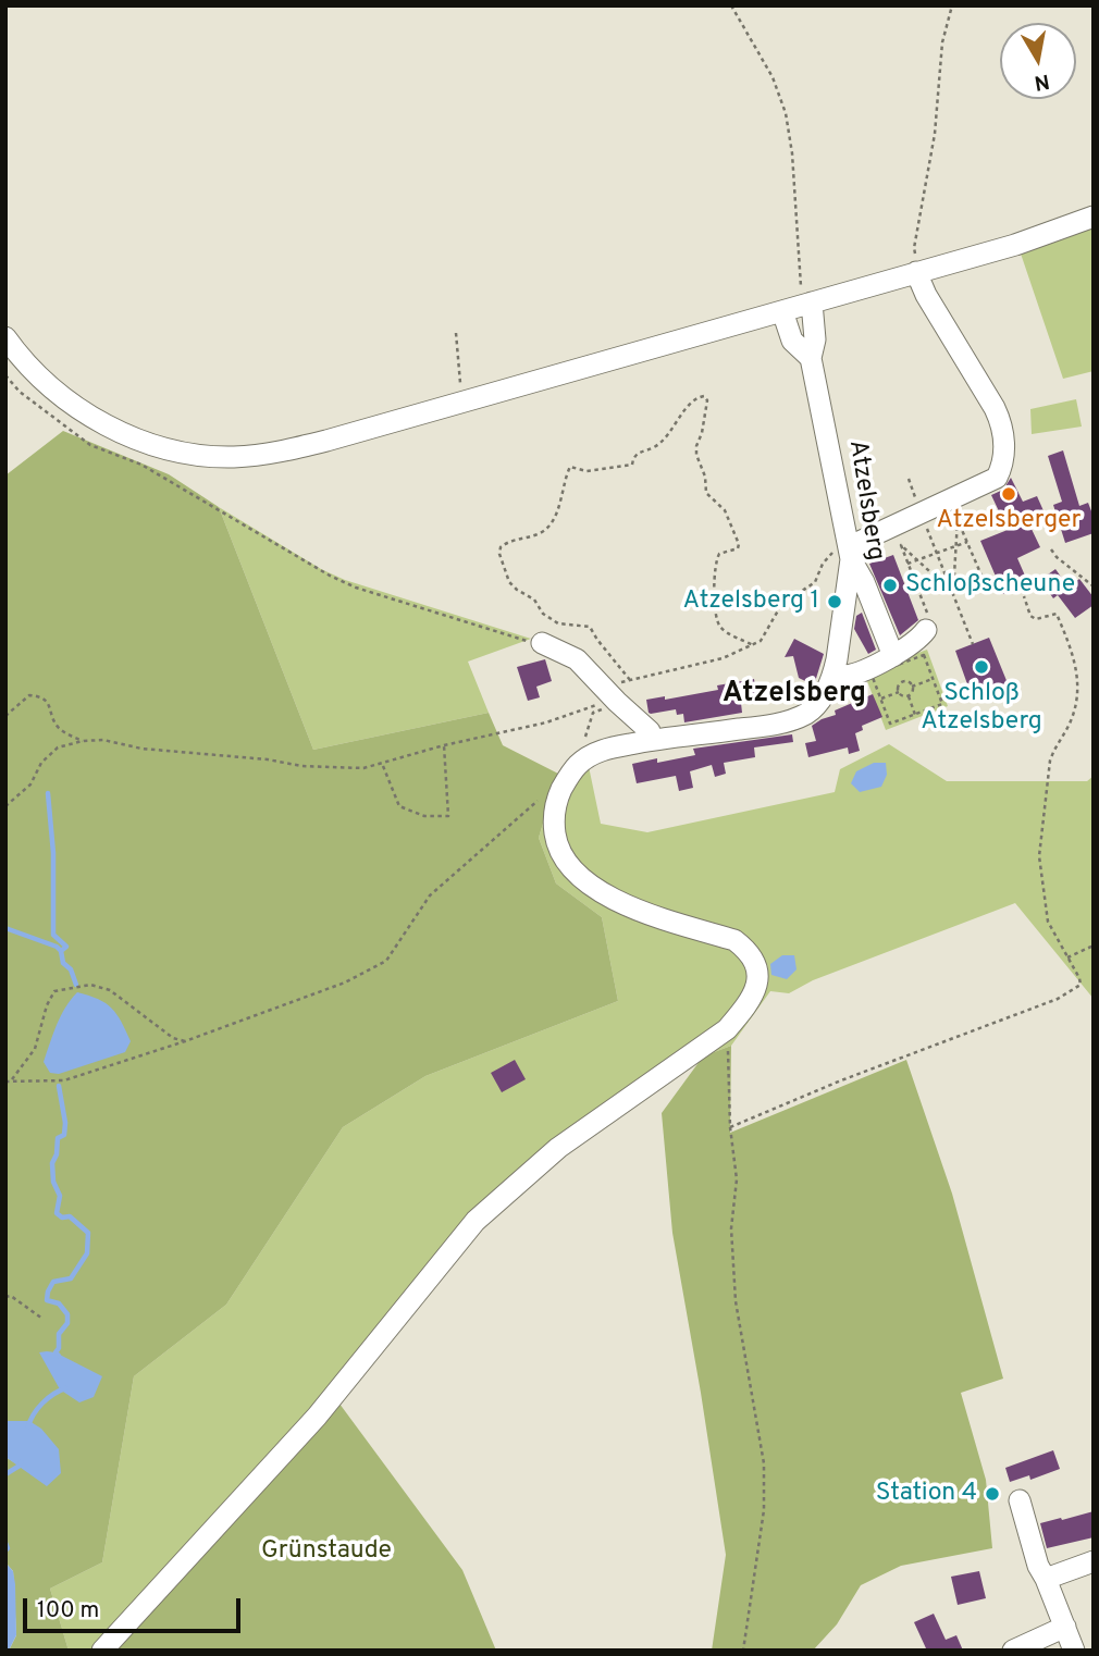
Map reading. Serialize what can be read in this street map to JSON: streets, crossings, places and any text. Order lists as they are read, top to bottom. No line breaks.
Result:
{"streets":{"street":["Atzelsberg"]},"districts":["Atzelsberg"],"parks":["Grünstaude"],"places":["Atzelsberger","Schloßscheune","Atzelsberg 1","Schloß Atzelsberg","Station 4"],"scale_bar":"100 m","north":"bottom"}
